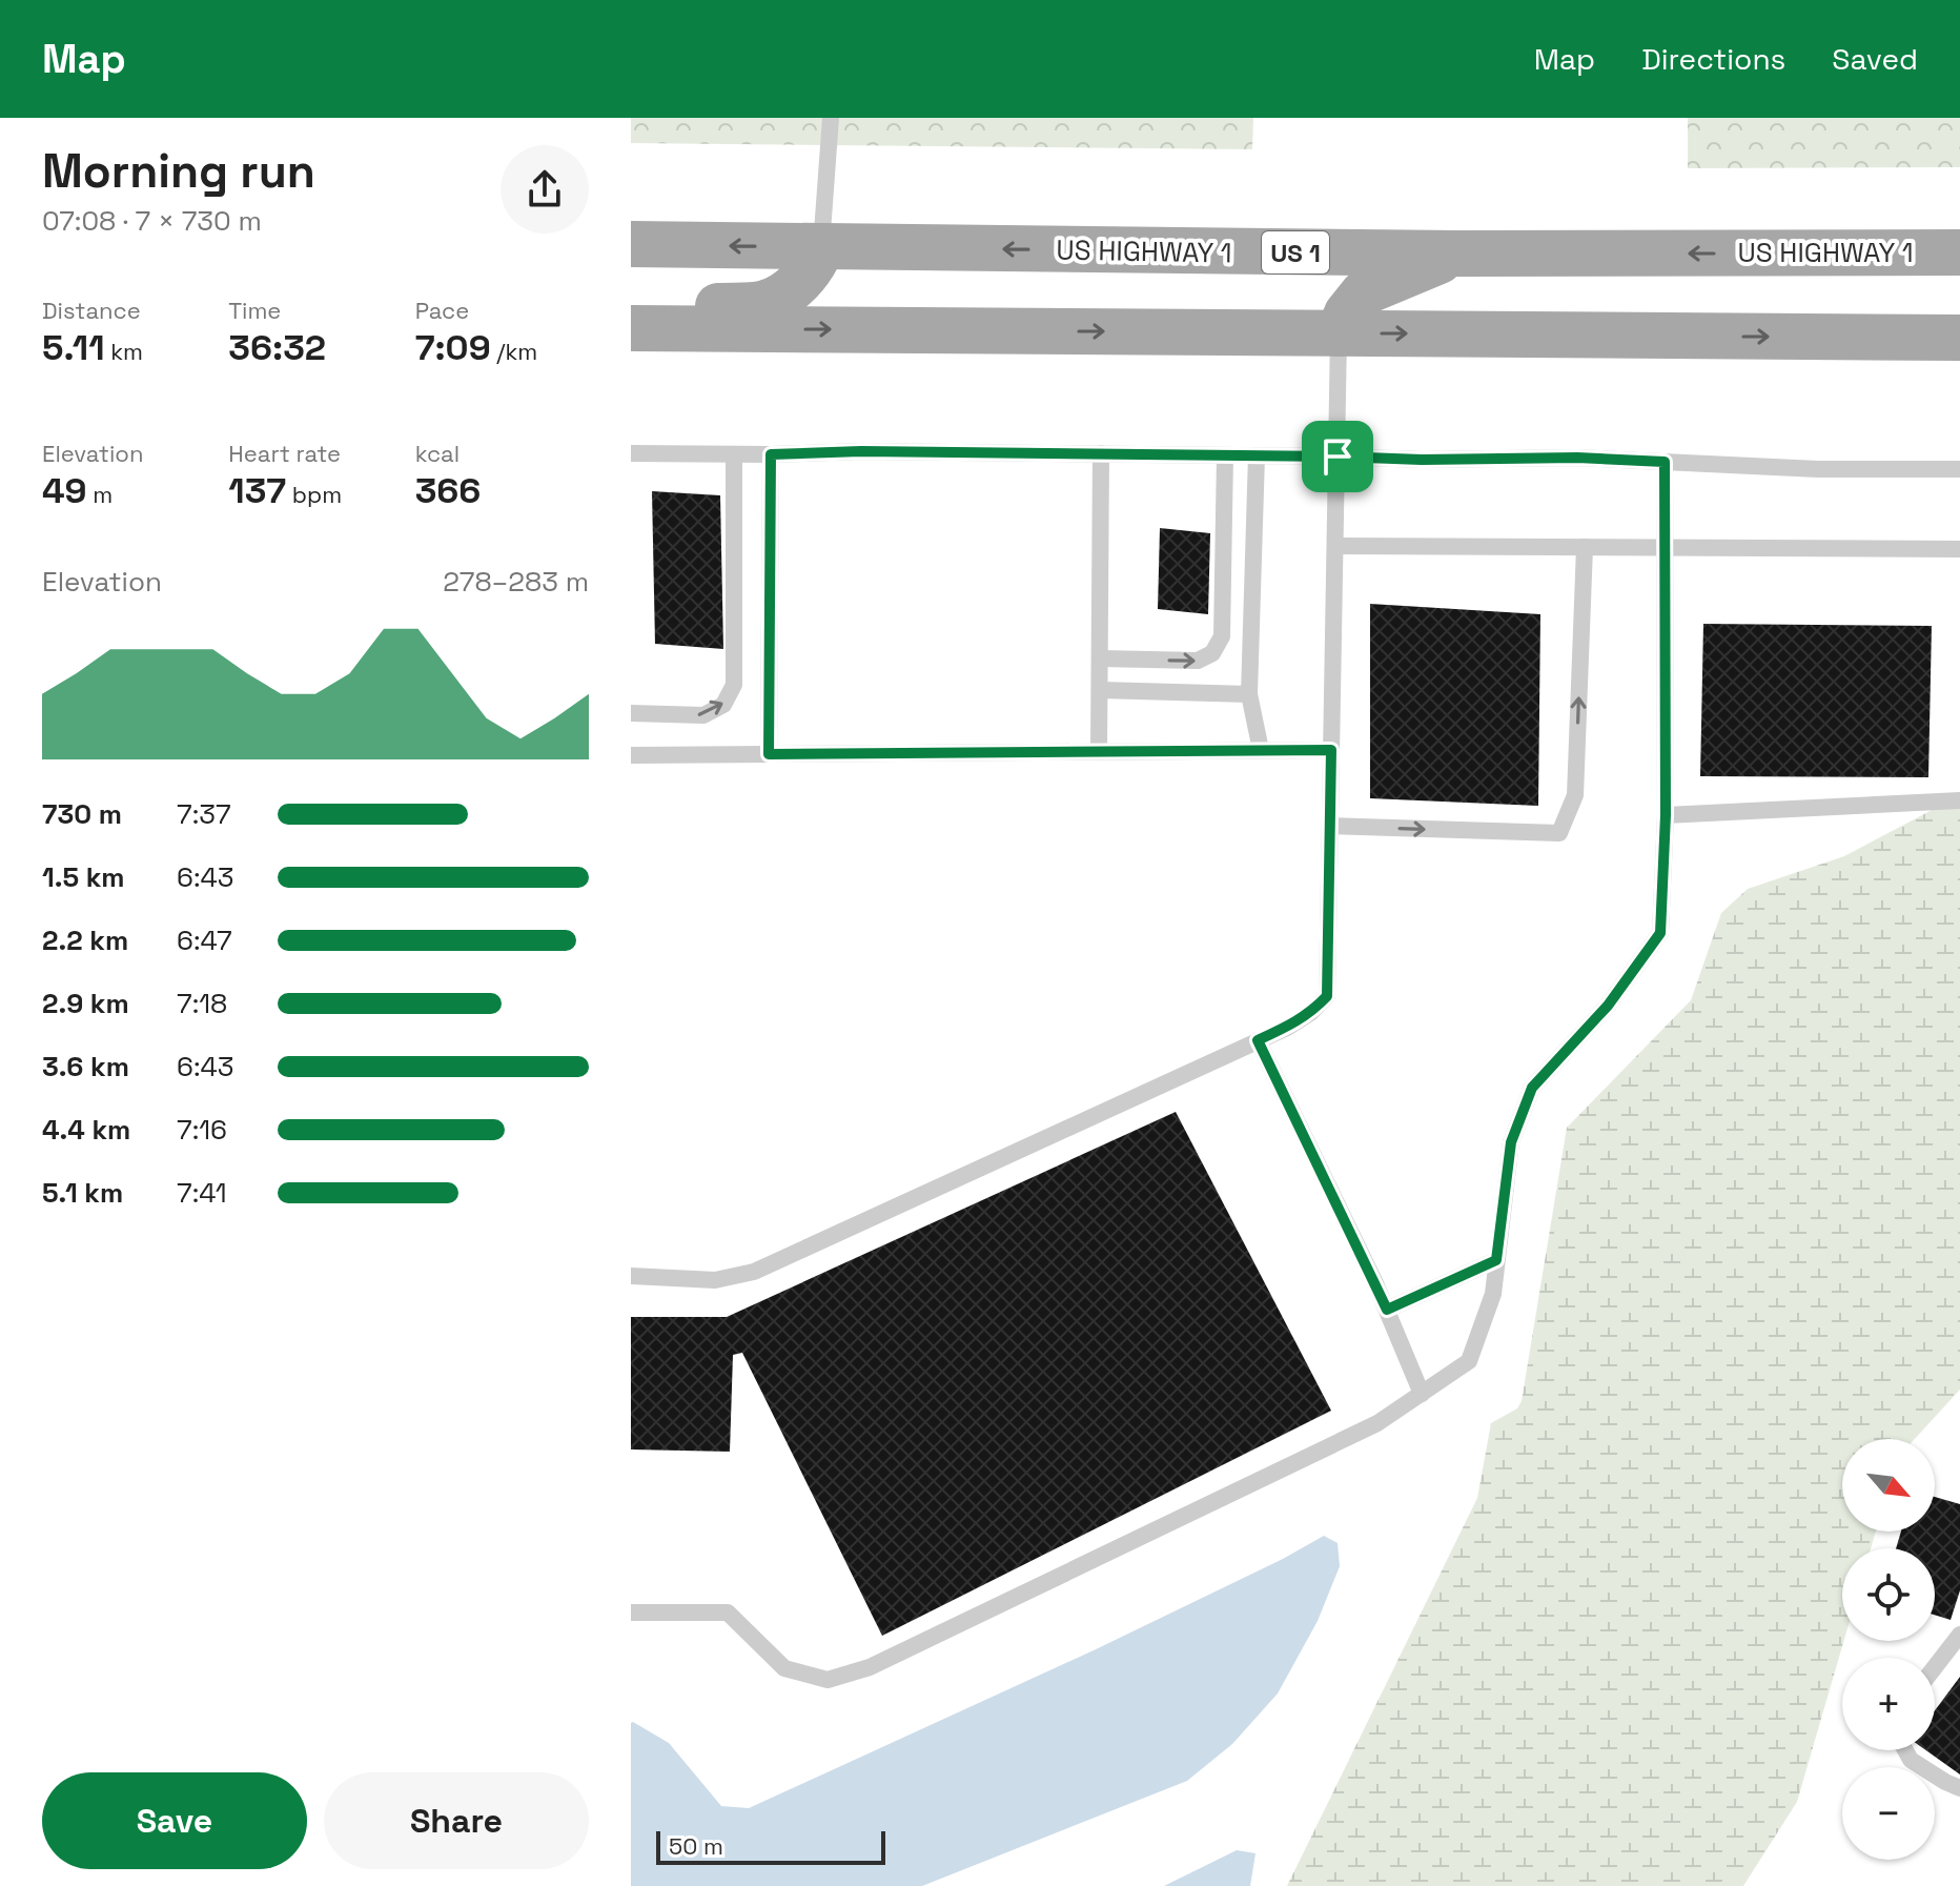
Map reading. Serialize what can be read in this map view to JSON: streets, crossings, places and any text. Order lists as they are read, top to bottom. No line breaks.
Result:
{"streets":{"main road":["US HIGHWAY 1","US 1"]},"scale_bar":"50 m","north":"bottom right","page":{"header":"Map","nav":["Map","Directions","Saved"],"heading":["Morning run","07:08 · 7 × 730 m"],"stats":[["Distance","5.11 km"],["Time","36:32"],["Pace","7:09 /km"],["Elevation","49 m"],["Heart rate","137 bpm"],["kcal","366"]],"chart":["Elevation","278–283 m"],"list":[{"name":"730 m","note":"7:37"},{"name":"1.5 km","note":"6:43"},{"name":"2.2 km","note":"6:47"},{"name":"2.9 km","note":"7:18"},{"name":"3.6 km","note":"6:43"},{"name":"4.4 km","note":"7:16"},{"name":"5.1 km","note":"7:41"}],"map_buttons":["+","−"],"buttons":["Save","Share"],"scale":"50 m"}}
